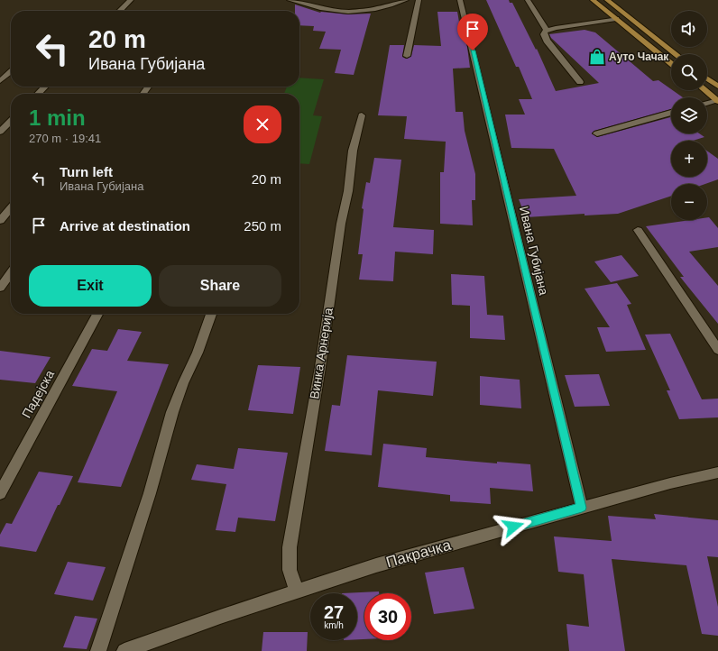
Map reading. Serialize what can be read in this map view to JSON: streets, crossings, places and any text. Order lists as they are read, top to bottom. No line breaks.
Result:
{"streets":{"street":["Ивана Губијана","Винка Арнерија","Падејска","Пакрачка"]},"crossings":[["Ивана Губијана","Пакрачка"],["Винка Арнерија","Пакрачка"]],"places":{"shop":["Ауто Чачак"]},"page":{"map_buttons":["+","−"],"turn":["20 m","Ивана Губијана"],"heading":["1 min","270 m · 19:41"],"list":[{"name":"Turn left","note":"Ивана Губијана","value":"20 m"},{"name":"Arrive at destination","value":"250 m"}],"buttons":["Exit","Share"],"speed":"27 km/h","limit":"30"}}
